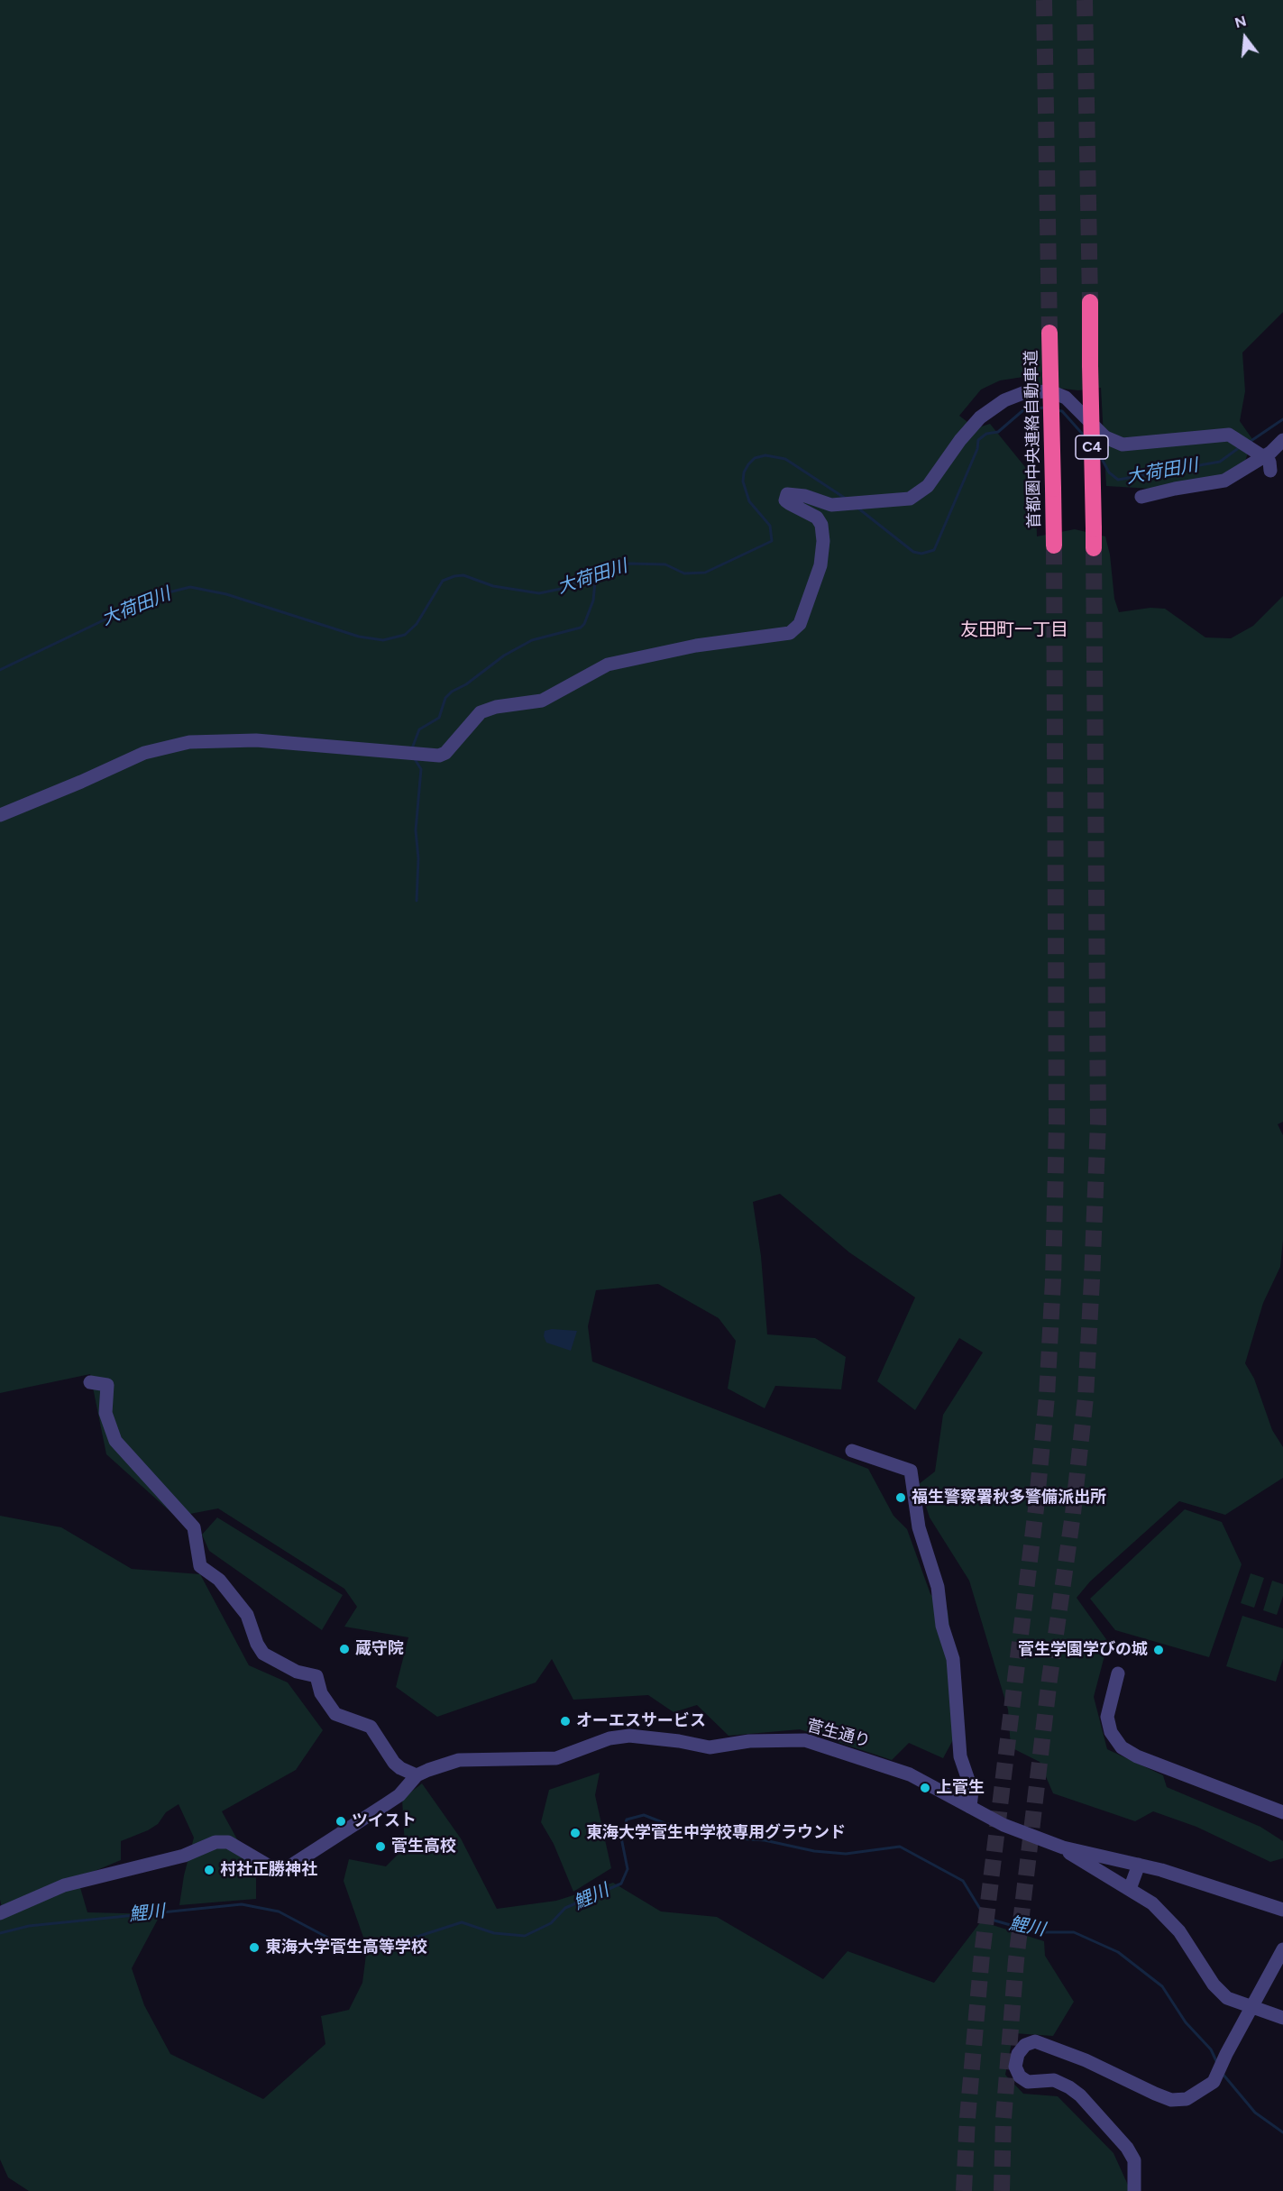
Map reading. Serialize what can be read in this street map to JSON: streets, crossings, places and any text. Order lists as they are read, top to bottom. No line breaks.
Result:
{"streets":{"highway":["首都圏中央連絡自動車道","C4"],"street":["菅生通り"]},"districts":["友田町一丁目"],"water":["大荷田川","鯉川"],"places":["福生警察署秋多警備派出所","蔵守院","菅生学園学びの城","オーエスサービス","上菅生","ツイスト","東海大学菅生中学校専用グラウンド","菅生高校","村社正勝神社","東海大学菅生高等学校"],"north":"top"}
